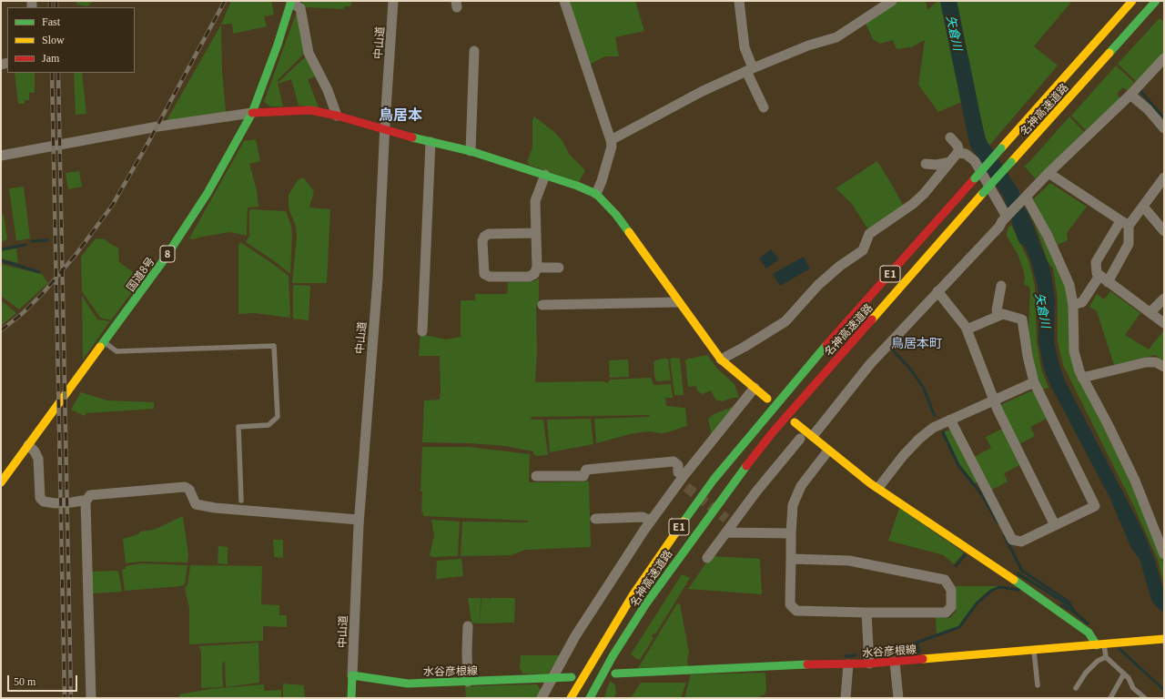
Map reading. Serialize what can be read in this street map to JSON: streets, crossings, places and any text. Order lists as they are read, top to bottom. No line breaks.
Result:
{"streets":{"main road":["名神高速道路","8","国道8号","E1","水谷彦根線"],"street":["中山道"]},"crossings":[["中山道","水谷彦根線"]],"districts":["鳥居本","鳥居本町"],"water":["矢倉川"],"legend":["Fast","Slow","Jam"],"scale_bar":"50 m"}
